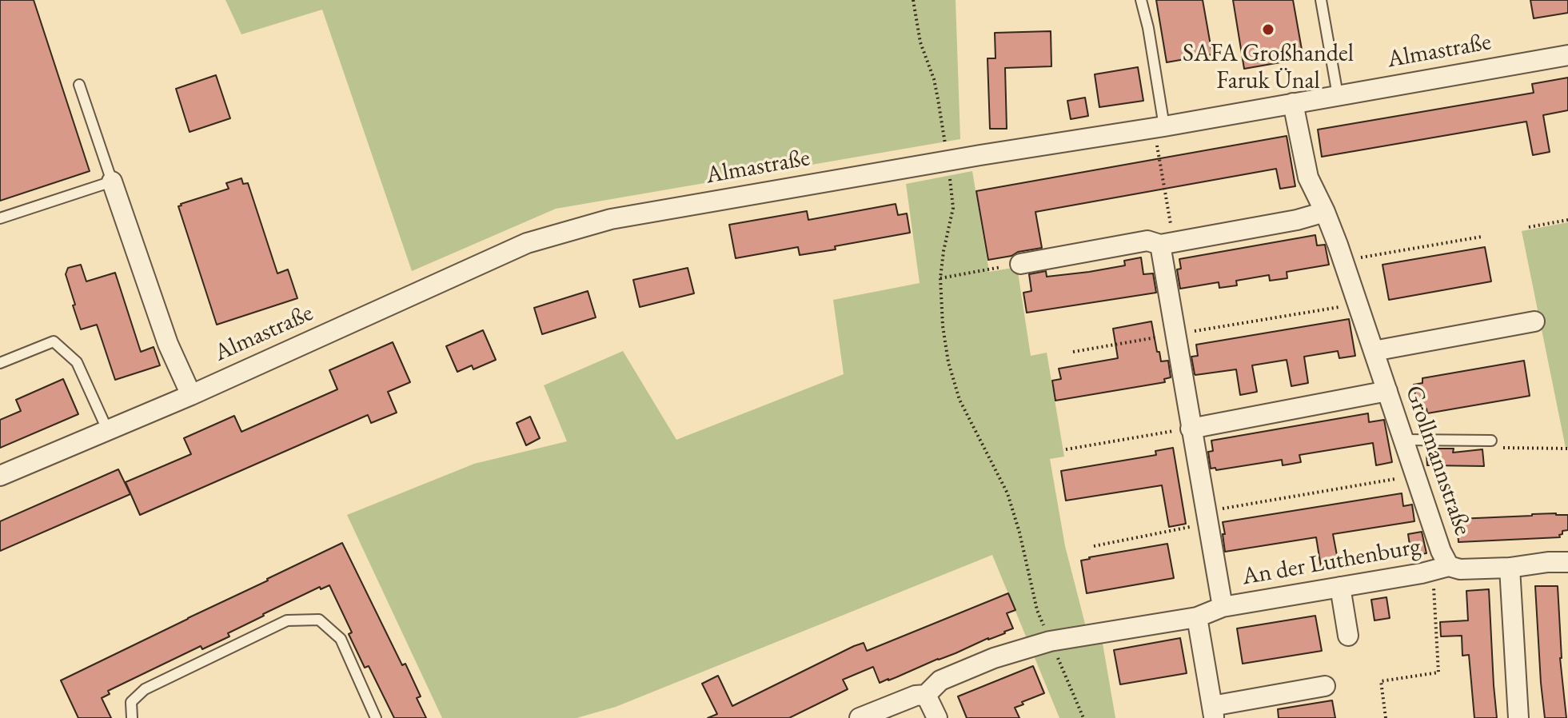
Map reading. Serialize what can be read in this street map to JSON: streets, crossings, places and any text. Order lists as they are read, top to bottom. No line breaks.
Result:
{"streets":{"street":["Almastraße","Grollmannstraße","An der Luthenburg"]},"crossings":[["Almastraße","Grollmannstraße"],["Grollmannstraße","An der Luthenburg"]],"places":["SAFA Großhandel Faruk Ünal"]}
